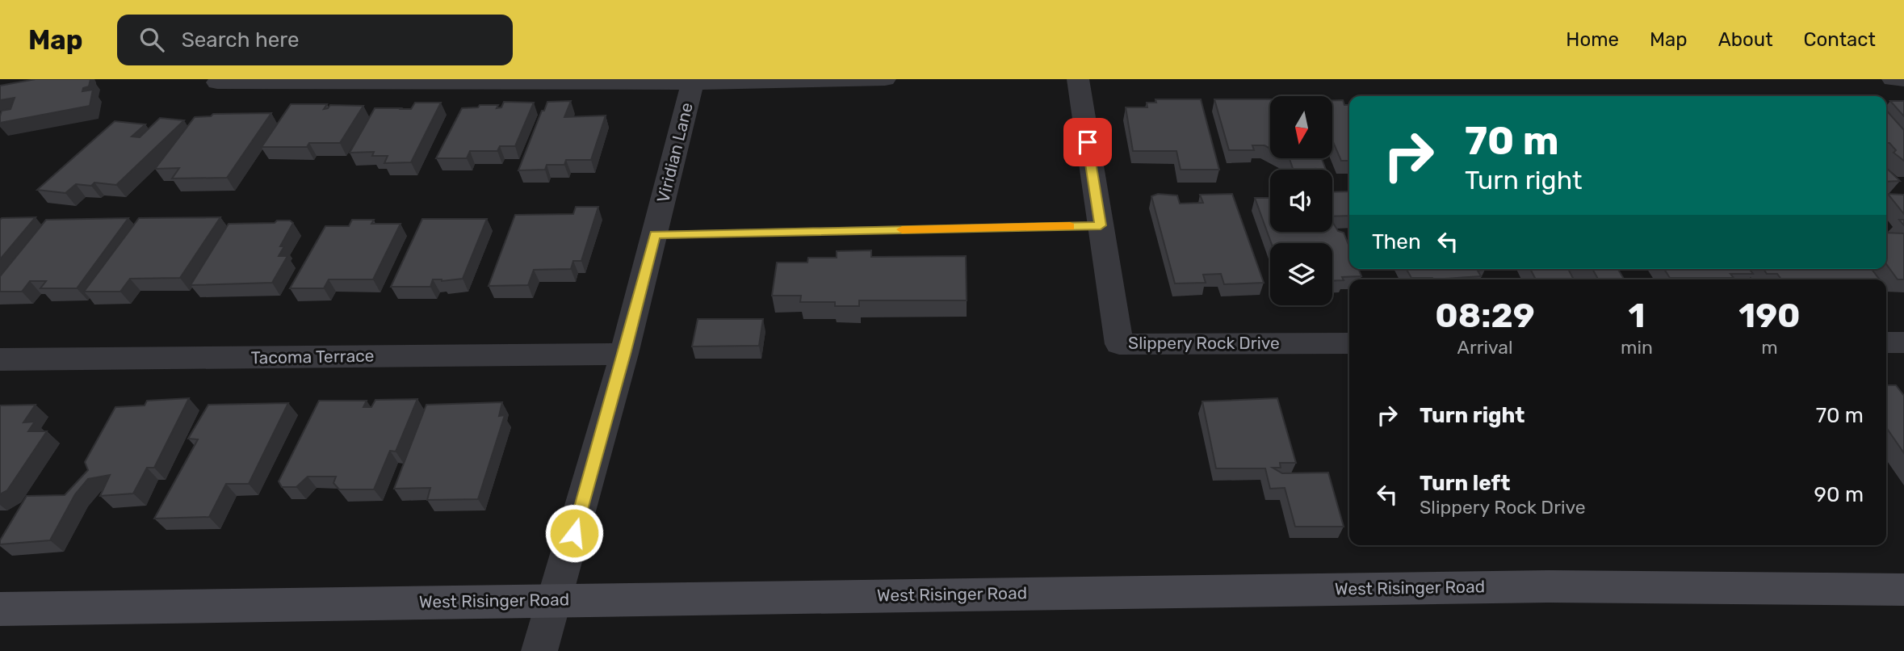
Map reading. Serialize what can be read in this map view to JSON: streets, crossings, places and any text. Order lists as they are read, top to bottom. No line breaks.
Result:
{"streets":{"main road":["West Risinger Road"],"street":["Viridian Lane","Slippery Rock Drive","Tacoma Terrace"]},"crossings":[["Viridian Lane","Tacoma Terrace"],["Viridian Lane","West Risinger Road"]],"north":"bottom","page":{"header":"Map","search":"Search here","nav":["Home","Map","About","Contact"],"turn":["70 m","Turn right"],"then":"Then","eta":["08:29","Arrival","1","min","190","m"],"list":[{"name":"Turn right","value":"70 m"},{"name":"Turn left","note":"Slippery Rock Drive","value":"90 m"}]}}
